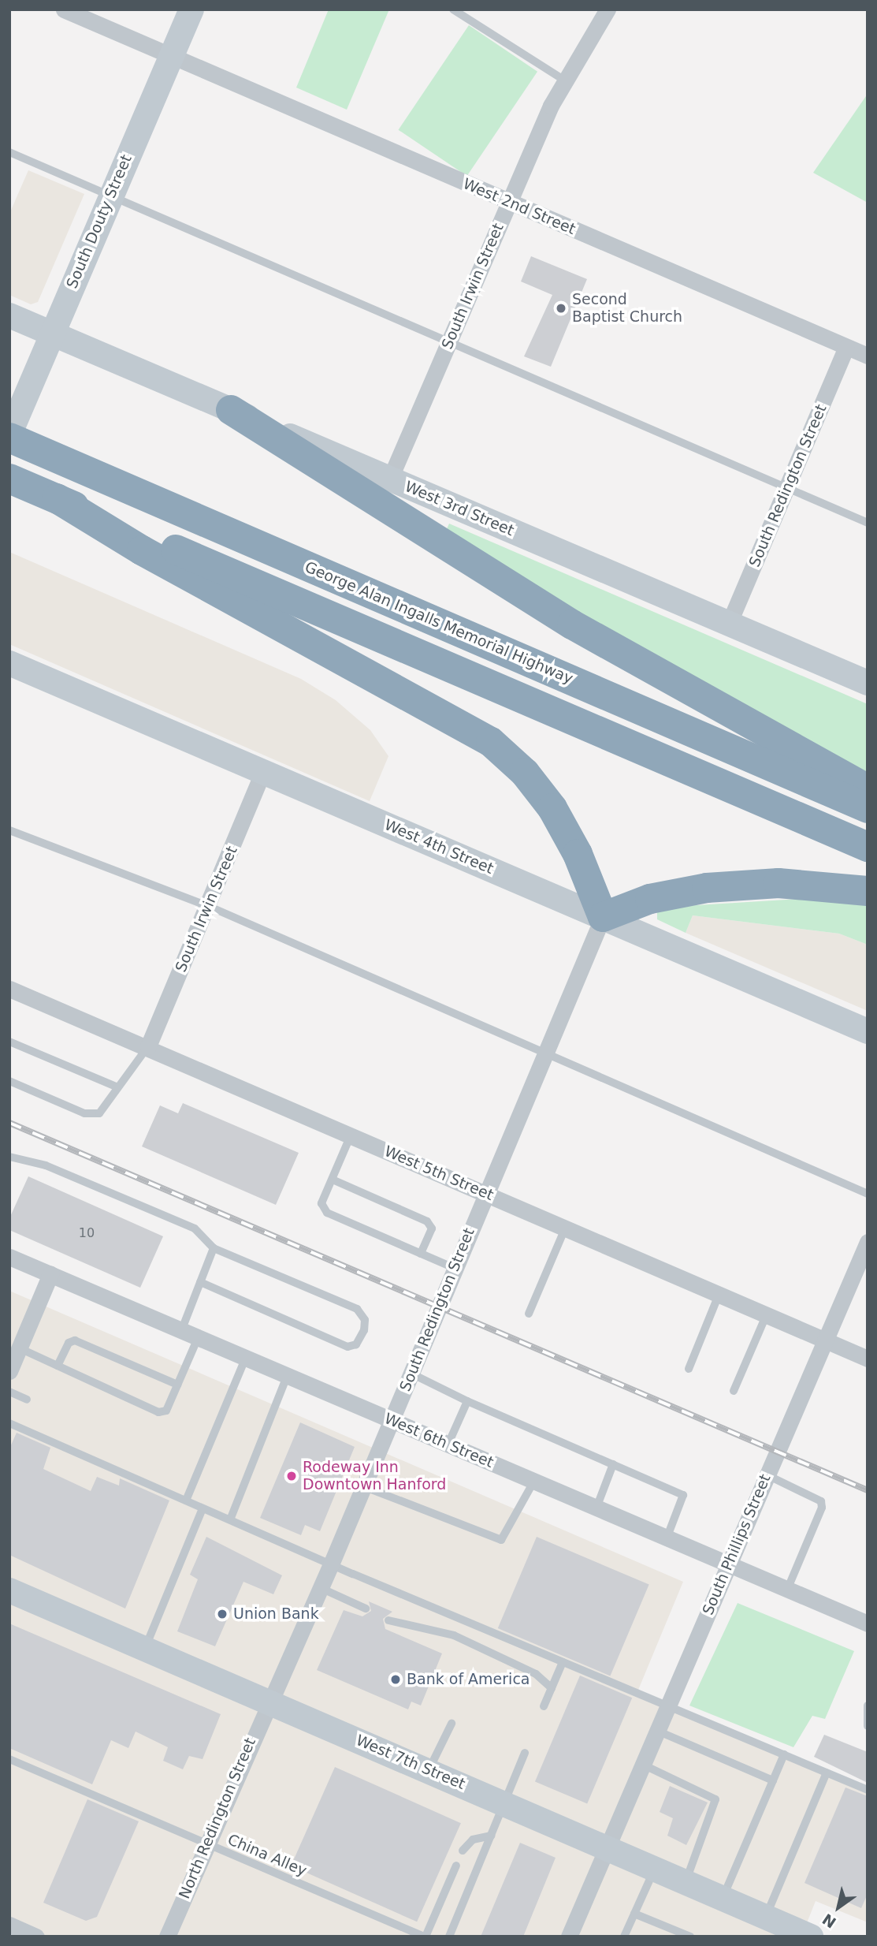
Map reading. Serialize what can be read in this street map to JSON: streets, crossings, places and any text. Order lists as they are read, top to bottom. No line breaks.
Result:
{"streets":{"highway":["George Alan Ingalls Memorial Highway"],"main road":["South Douty Street","West 3rd Street","West 4th Street","West 7th Street"],"street":["West 2nd Street","South Irwin Street","South Redington Street","West 5th Street","West 6th Street","South Phillips Street","North Redington Street"],"lane":["China Alley"]},"crossings":[["West 2nd Street","South Douty Street"],["West 2nd Street","South Irwin Street"],["West 2nd Street","South Redington Street"],["South Douty Street","West 3rd Street"],["South Douty Street","George Alan Ingalls Memorial Highway"],["South Irwin Street","West 3rd Street"],["South Irwin Street","West 4th Street"],["South Irwin Street","West 5th Street"],["South Redington Street","West 3rd Street"],["South Redington Street","West 4th Street"],["South Redington Street","West 5th Street"],["South Redington Street","West 6th Street"],["South Redington Street","West 7th Street"],["South Redington Street","North Redington Street"],["West 5th Street","South Phillips Street"],["West 6th Street","South Phillips Street"],["South Phillips Street","West 7th Street"],["West 7th Street","North Redington Street"],["North Redington Street","China Alley"]],"places":["Second Baptist Church","Rodeway Inn Downtown Hanford","Union Bank","Bank of America"],"house_numbers":["10"],"north":"bottom left"}
